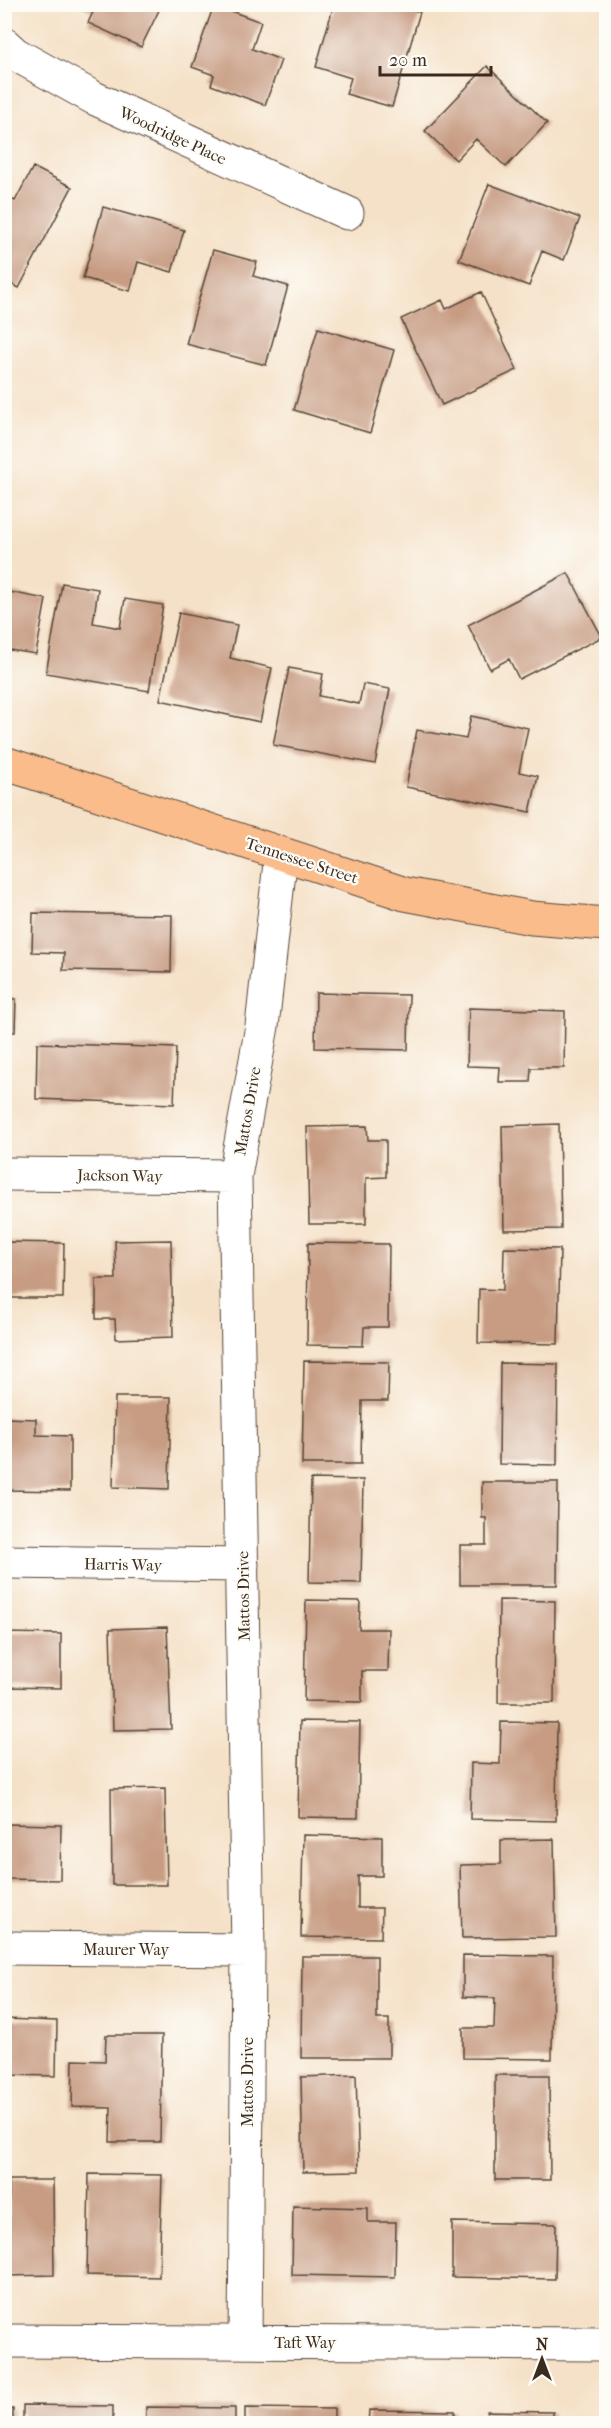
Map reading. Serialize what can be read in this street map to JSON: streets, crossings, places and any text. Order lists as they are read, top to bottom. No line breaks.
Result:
{"streets":{"main road":["Tennessee Street"],"street":["Woodridge Place","Mattos Drive","Jackson Way","Harris Way","Maurer Way","Taft Way"]},"crossings":[["Tennessee Street","Mattos Drive"],["Mattos Drive","Jackson Way"],["Mattos Drive","Harris Way"],["Mattos Drive","Maurer Way"],["Mattos Drive","Taft Way"]],"scale_bar":"20 m","north":"top"}
